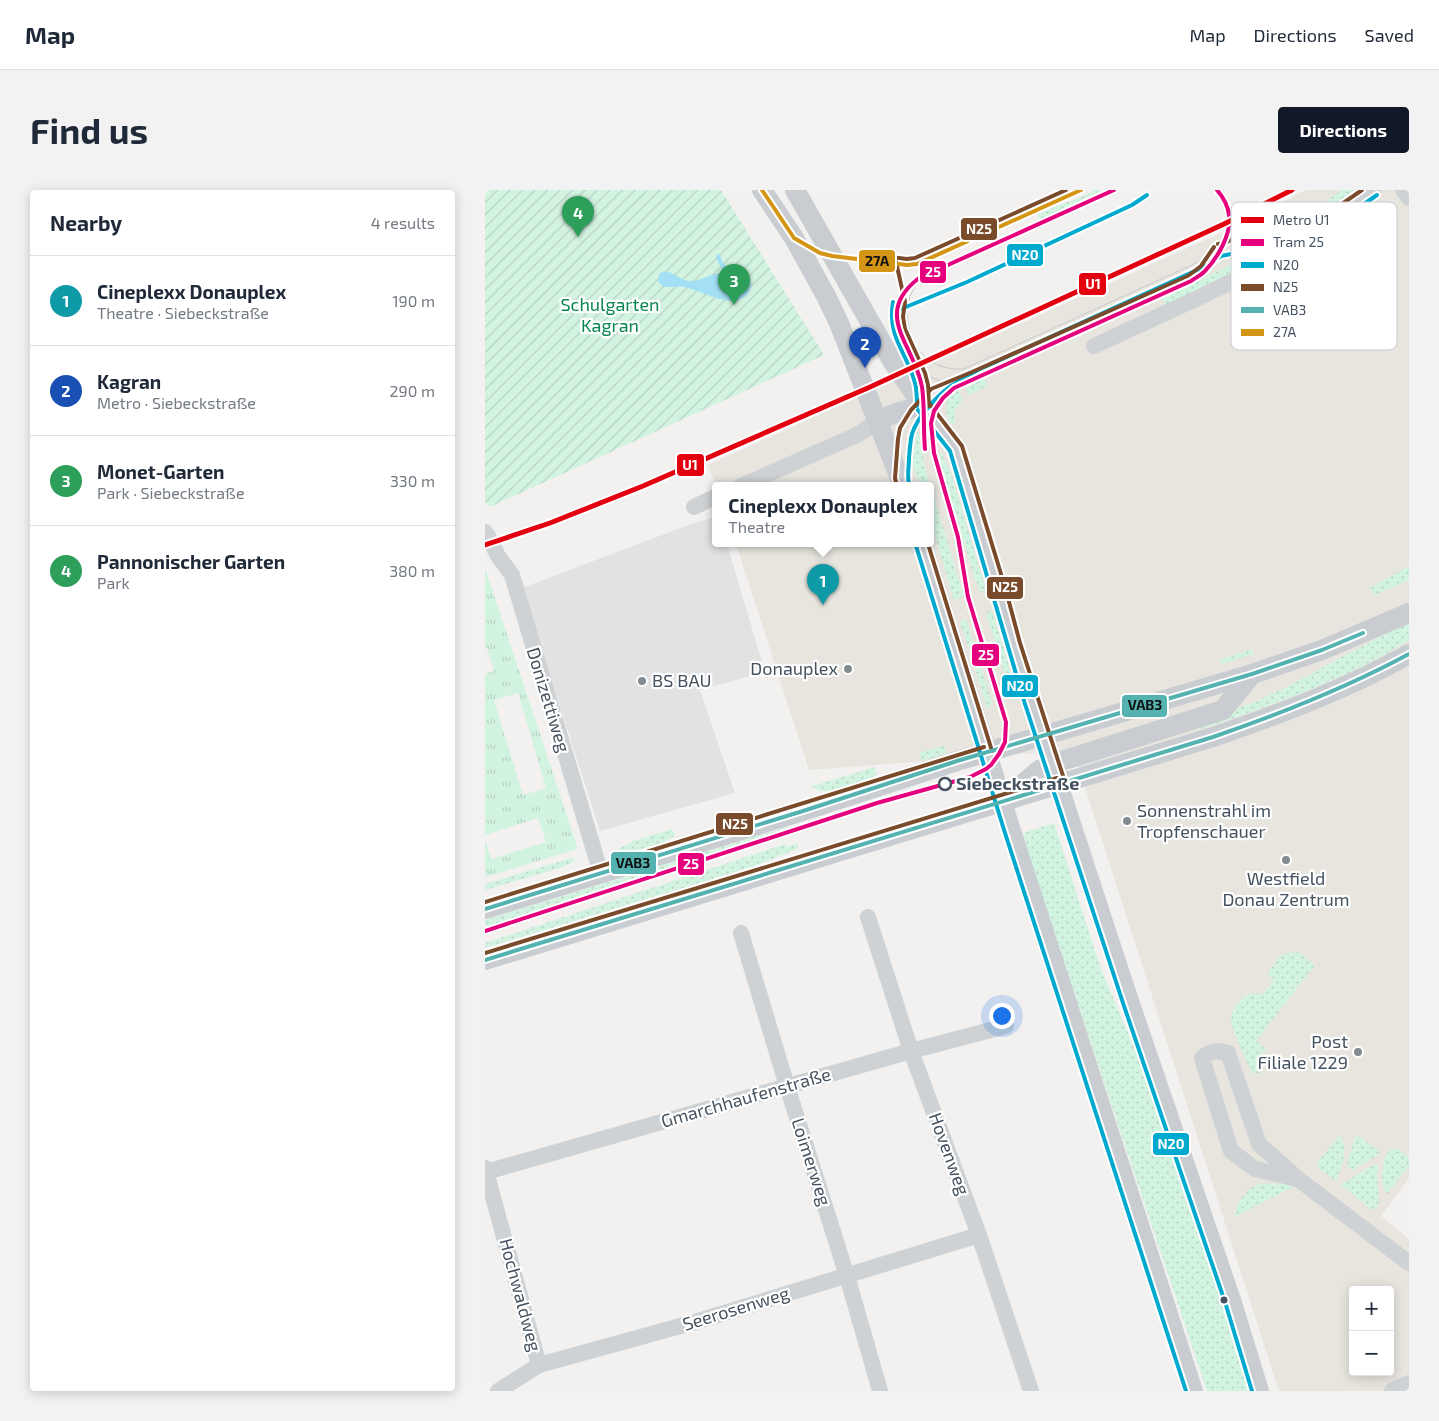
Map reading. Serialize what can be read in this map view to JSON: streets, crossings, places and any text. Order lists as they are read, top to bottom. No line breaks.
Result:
{"streets":{"street":["Donizettiweg","Gmarchhaufenstraße","Hovenweg","Loimerweg","Hochwaldweg","Seerosenweg"]},"crossings":[["Gmarchhaufenstraße","Hovenweg"],["Gmarchhaufenstraße","Loimerweg"],["Gmarchhaufenstraße","Hochwaldweg"],["Hovenweg","Seerosenweg"],["Loimerweg","Seerosenweg"],["Hochwaldweg","Seerosenweg"]],"parks":["Schulgarten Kagran"],"places":["Donauplex","BS BAU","Siebeckstraße","Sonnenstrahl im Tropfenschauer","Westfield Donau Zentrum","Post Filiale 1229"],"lines":["metro line U1","tram line 25","transit line N25","transit line 27A","transit line N20","transit line VAB3"],"legend":["Metro U1","Tram 25","N20","N25","VAB3","27A"],"page":{"header":"Map","nav":["Map","Directions","Saved"],"buttons":"Directions","title":"Find us","heading":["Nearby","4 results"],"pins":["4","3","2","1"],"list":[{"mark":"1","name":"Cineplexx Donauplex","note":"Theatre · Siebeckstraße","value":"190 m"},{"mark":"2","name":"Kagran","note":"Metro · Siebeckstraße","value":"290 m"},{"mark":"3","name":"Monet-Garten","note":"Park · Siebeckstraße","value":"330 m"},{"mark":"4","name":"Pannonischer Garten","note":"Park","value":"380 m"}],"popup":["Cineplexx Donauplex","Theatre"],"map_buttons":["+","−"]}}
